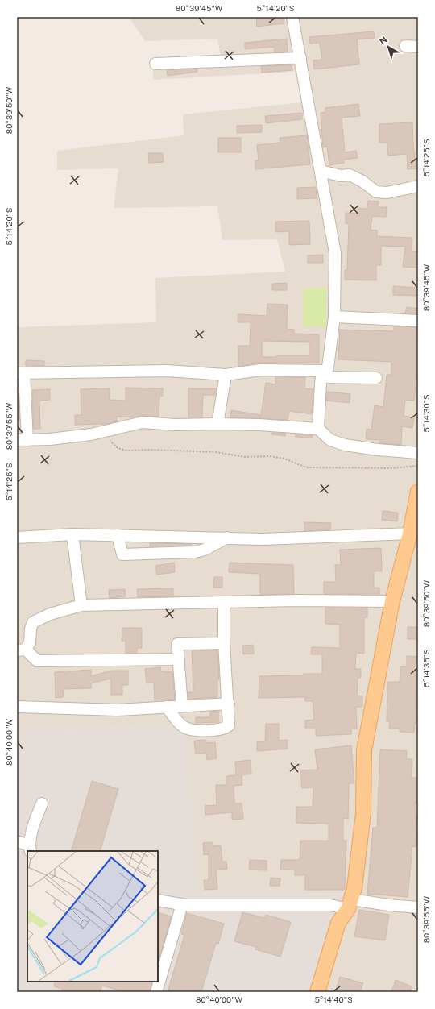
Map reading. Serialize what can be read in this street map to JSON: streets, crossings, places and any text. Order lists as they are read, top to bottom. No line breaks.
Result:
{"north":"top left","coordinates":["80°39'45\"W","5°14'20\"S","80°39'50\"W","5°14'25\"S","5°14'30\"S","80°39'55\"W","5°14'35\"S","80°40'00\"W","5°14'40\"S"]}
